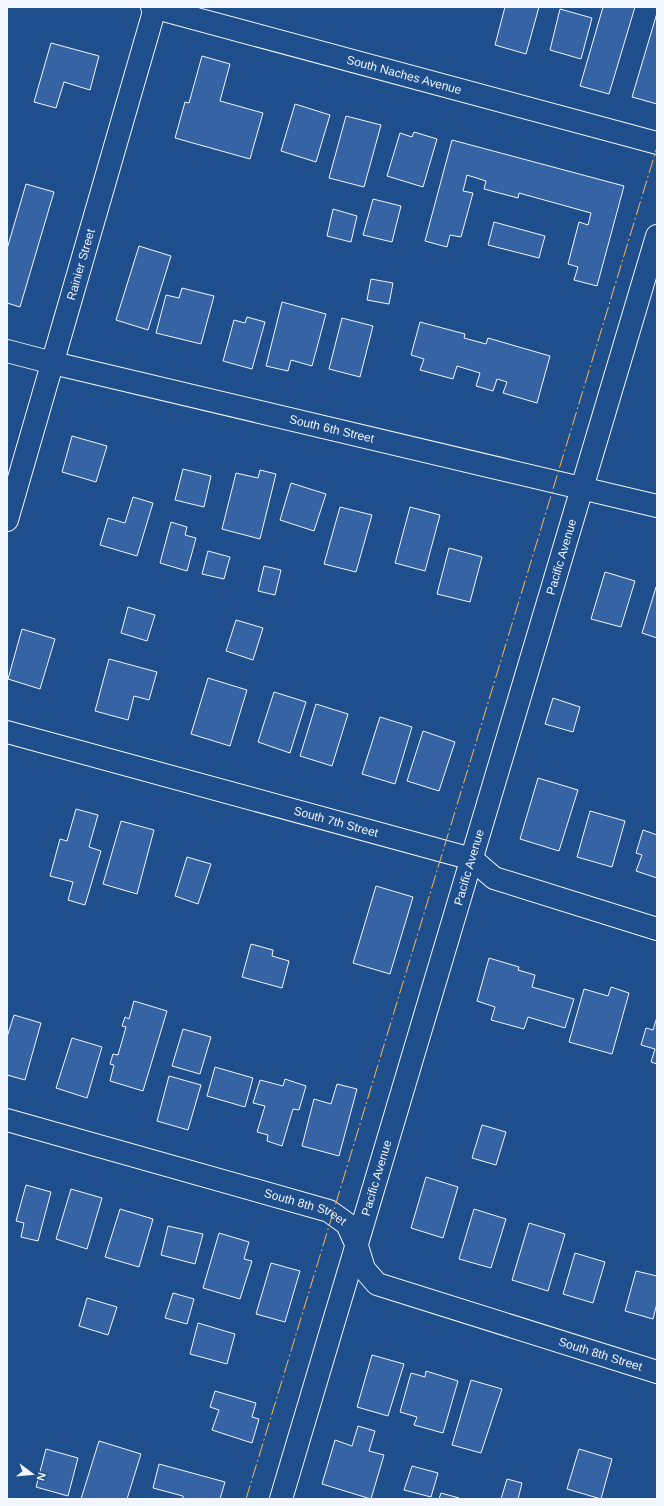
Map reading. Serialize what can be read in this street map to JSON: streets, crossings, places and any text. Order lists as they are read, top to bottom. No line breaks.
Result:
{"streets":{"street":["South Naches Avenue","Rainier Street","South 6th Street","Pacific Avenue","South 7th Street","South 8th Street"]},"crossings":[["South Naches Avenue","Rainier Street"],["Rainier Street","South 6th Street"],["South 6th Street","Pacific Avenue"],["Pacific Avenue","South 7th Street"],["Pacific Avenue","South 8th Street"]],"north":"right"}
